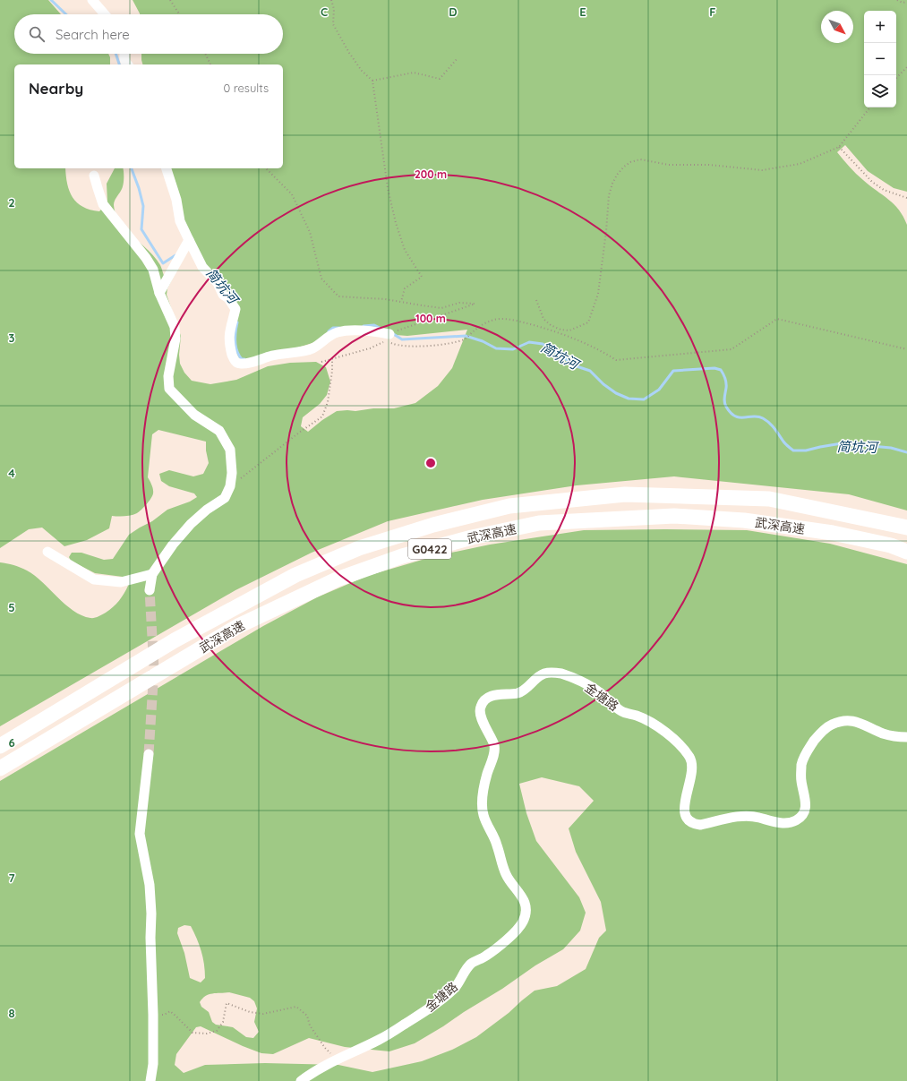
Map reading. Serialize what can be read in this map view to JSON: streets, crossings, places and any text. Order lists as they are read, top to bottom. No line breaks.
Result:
{"streets":{"highway":["武深高速","G0422"],"street":["金塘路"]},"water":["简坑河"],"north":"bottom right","page":{"map_buttons":["+","−"],"search":"Search here","heading":["Nearby","0 results"]},"grid":{"columns":["C","D","E","F"],"rows":["2","3","4","5","6","7","8"]},"rings":["200 m","100 m"]}
